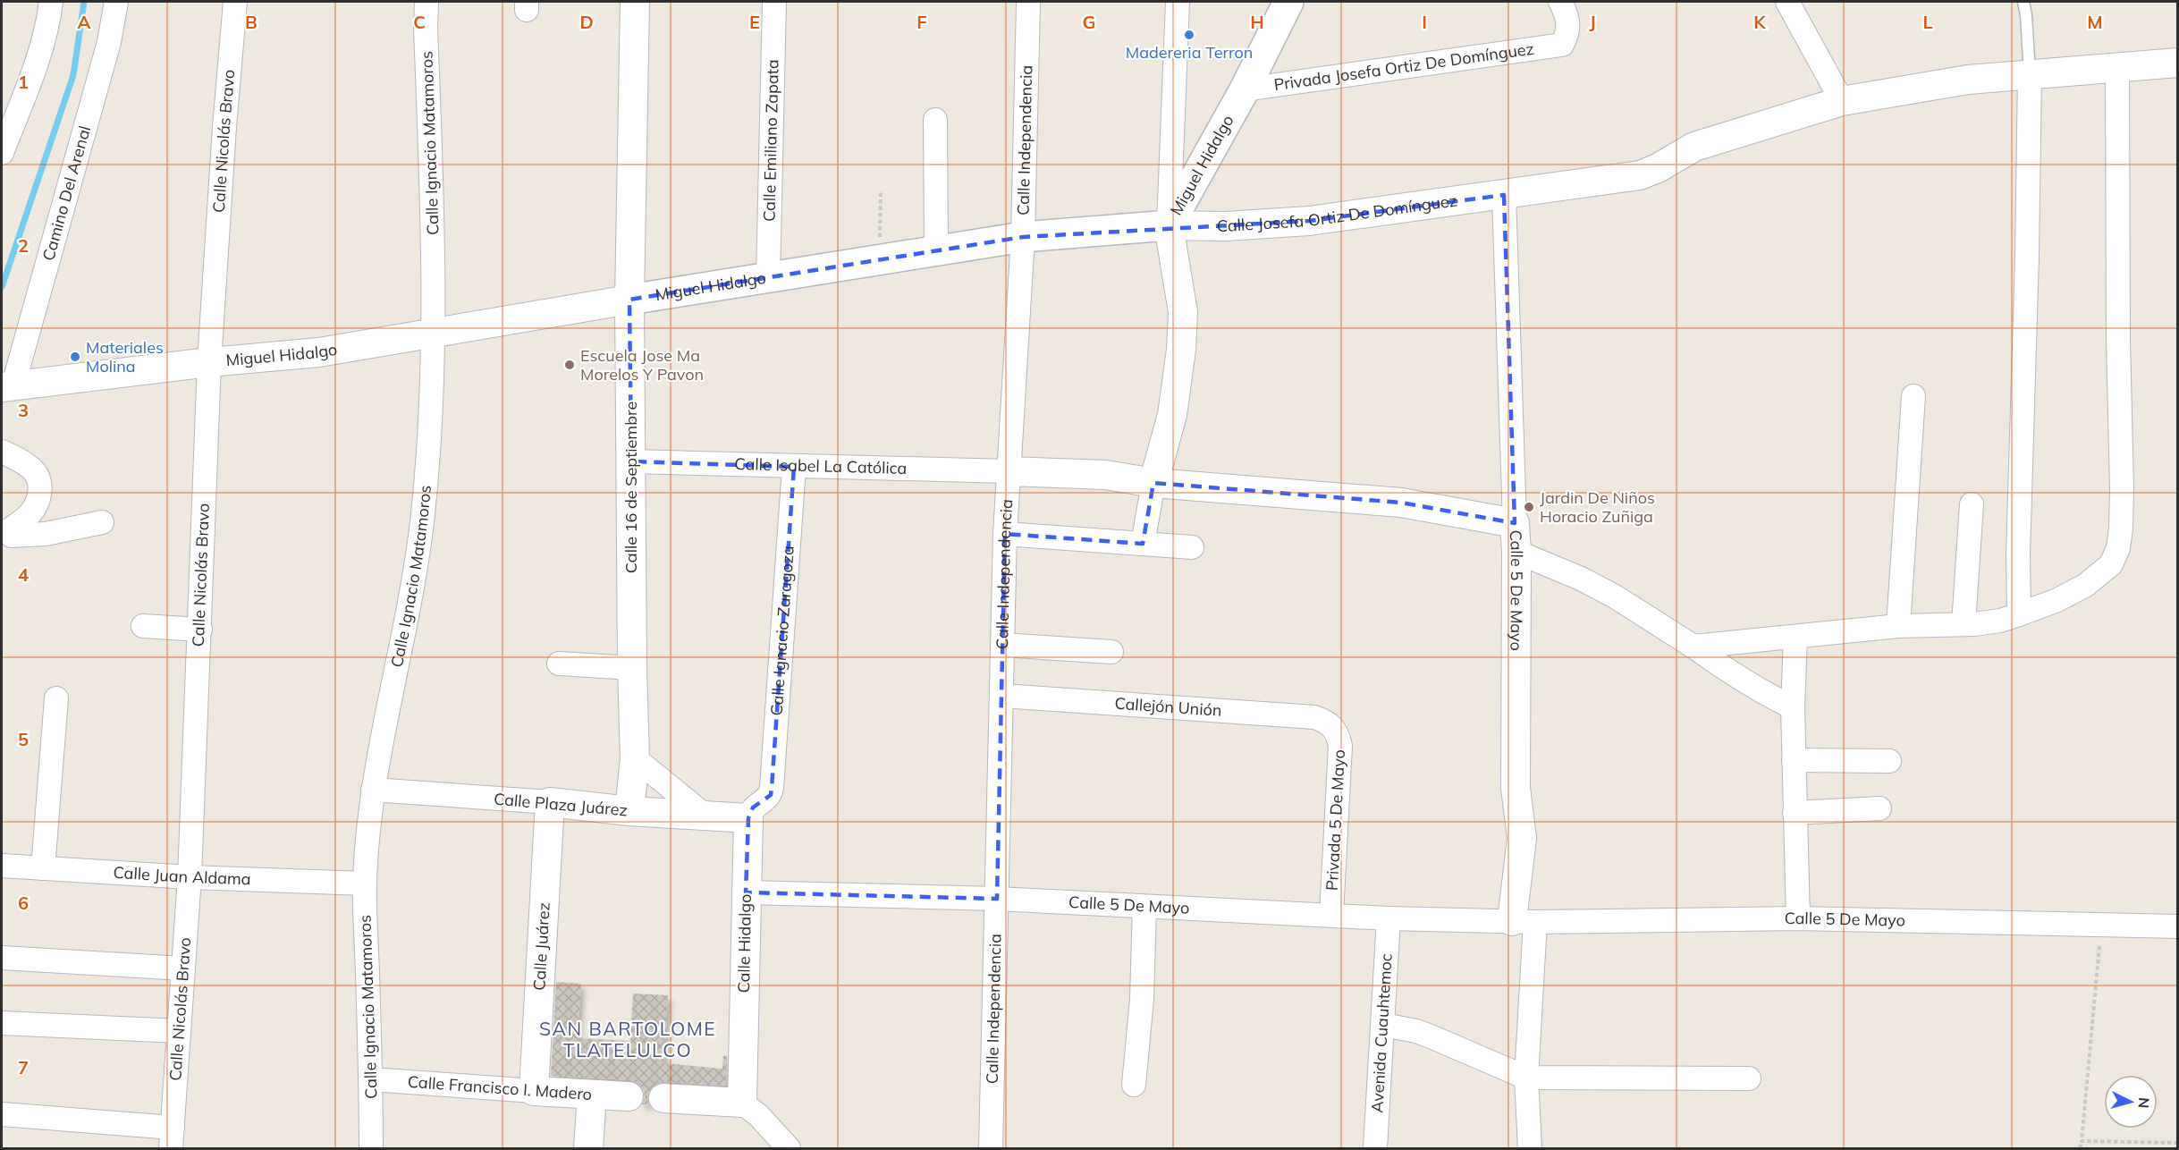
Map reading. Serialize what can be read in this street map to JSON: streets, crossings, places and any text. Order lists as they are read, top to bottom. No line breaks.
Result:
{"streets":{"main road":["Miguel Hidalgo"],"street":["Privada Josefa Ortiz De Domínguez","Calle Emiliano Zapata","Calle Independencia","Calle Nicolás Bravo","Calle Ignacio Matamoros","Camino Del Arenal","Calle Josefa Ortiz De Domínguez","Calle Isabel La Católica","Calle 16 de Septiembre","Calle 5 De Mayo","Calle Ignacio Zaragoza","Callejón Unión","Calle Plaza Juárez","Privada 5 De Mayo","Calle Juan Aldama","Calle Hidalgo","Calle Juárez","Avenida Cuauhtemoc","Calle Francisco I. Madero"]},"crossings":[["Privada Josefa Ortiz De Domínguez","Miguel Hidalgo"],["Calle Emiliano Zapata","Miguel Hidalgo"],["Calle Independencia","Miguel Hidalgo"],["Calle Independencia","Calle Isabel La Católica"],["Calle Independencia","Calle 5 De Mayo"],["Calle Independencia","Callejón Unión"],["Calle Nicolás Bravo","Miguel Hidalgo"],["Calle Nicolás Bravo","Calle Juan Aldama"],["Calle Ignacio Matamoros","Miguel Hidalgo"],["Calle Ignacio Matamoros","Calle Plaza Juárez"],["Calle Ignacio Matamoros","Calle Juan Aldama"],["Calle Ignacio Matamoros","Calle Francisco I. Madero"],["Miguel Hidalgo","Camino Del Arenal"],["Miguel Hidalgo","Calle Josefa Ortiz De Domínguez"],["Miguel Hidalgo","Calle 16 de Septiembre"],["Calle Josefa Ortiz De Domínguez","Calle 5 De Mayo"],["Calle Isabel La Católica","Calle 16 de Septiembre"],["Calle Isabel La Católica","Calle Ignacio Zaragoza"],["Calle 16 de Septiembre","Calle Plaza Juárez"],["Calle 5 De Mayo","Privada 5 De Mayo"],["Calle 5 De Mayo","Calle Hidalgo"],["Calle 5 De Mayo","Avenida Cuauhtemoc"],["Calle Ignacio Zaragoza","Calle Plaza Juárez"],["Calle Ignacio Zaragoza","Calle Hidalgo"],["Callejón Unión","Privada 5 De Mayo"],["Calle Plaza Juárez","Calle Hidalgo"],["Calle Plaza Juárez","Calle Juárez"],["Calle Juárez","Calle Francisco I. Madero"]],"districts":["SAN BARTOLOME TLATELULCO"],"places":["Madereria Terron","Materiales Molina","Escuela Jose Ma Morelos Y Pavon","Jardin De Niños Horacio Zuñiga"],"north":"right","grid":{"columns":["A","B","C","D","E","F","G","H","I","J","K","L","M"],"rows":["1","2","3","4","5","6","7"]}}
